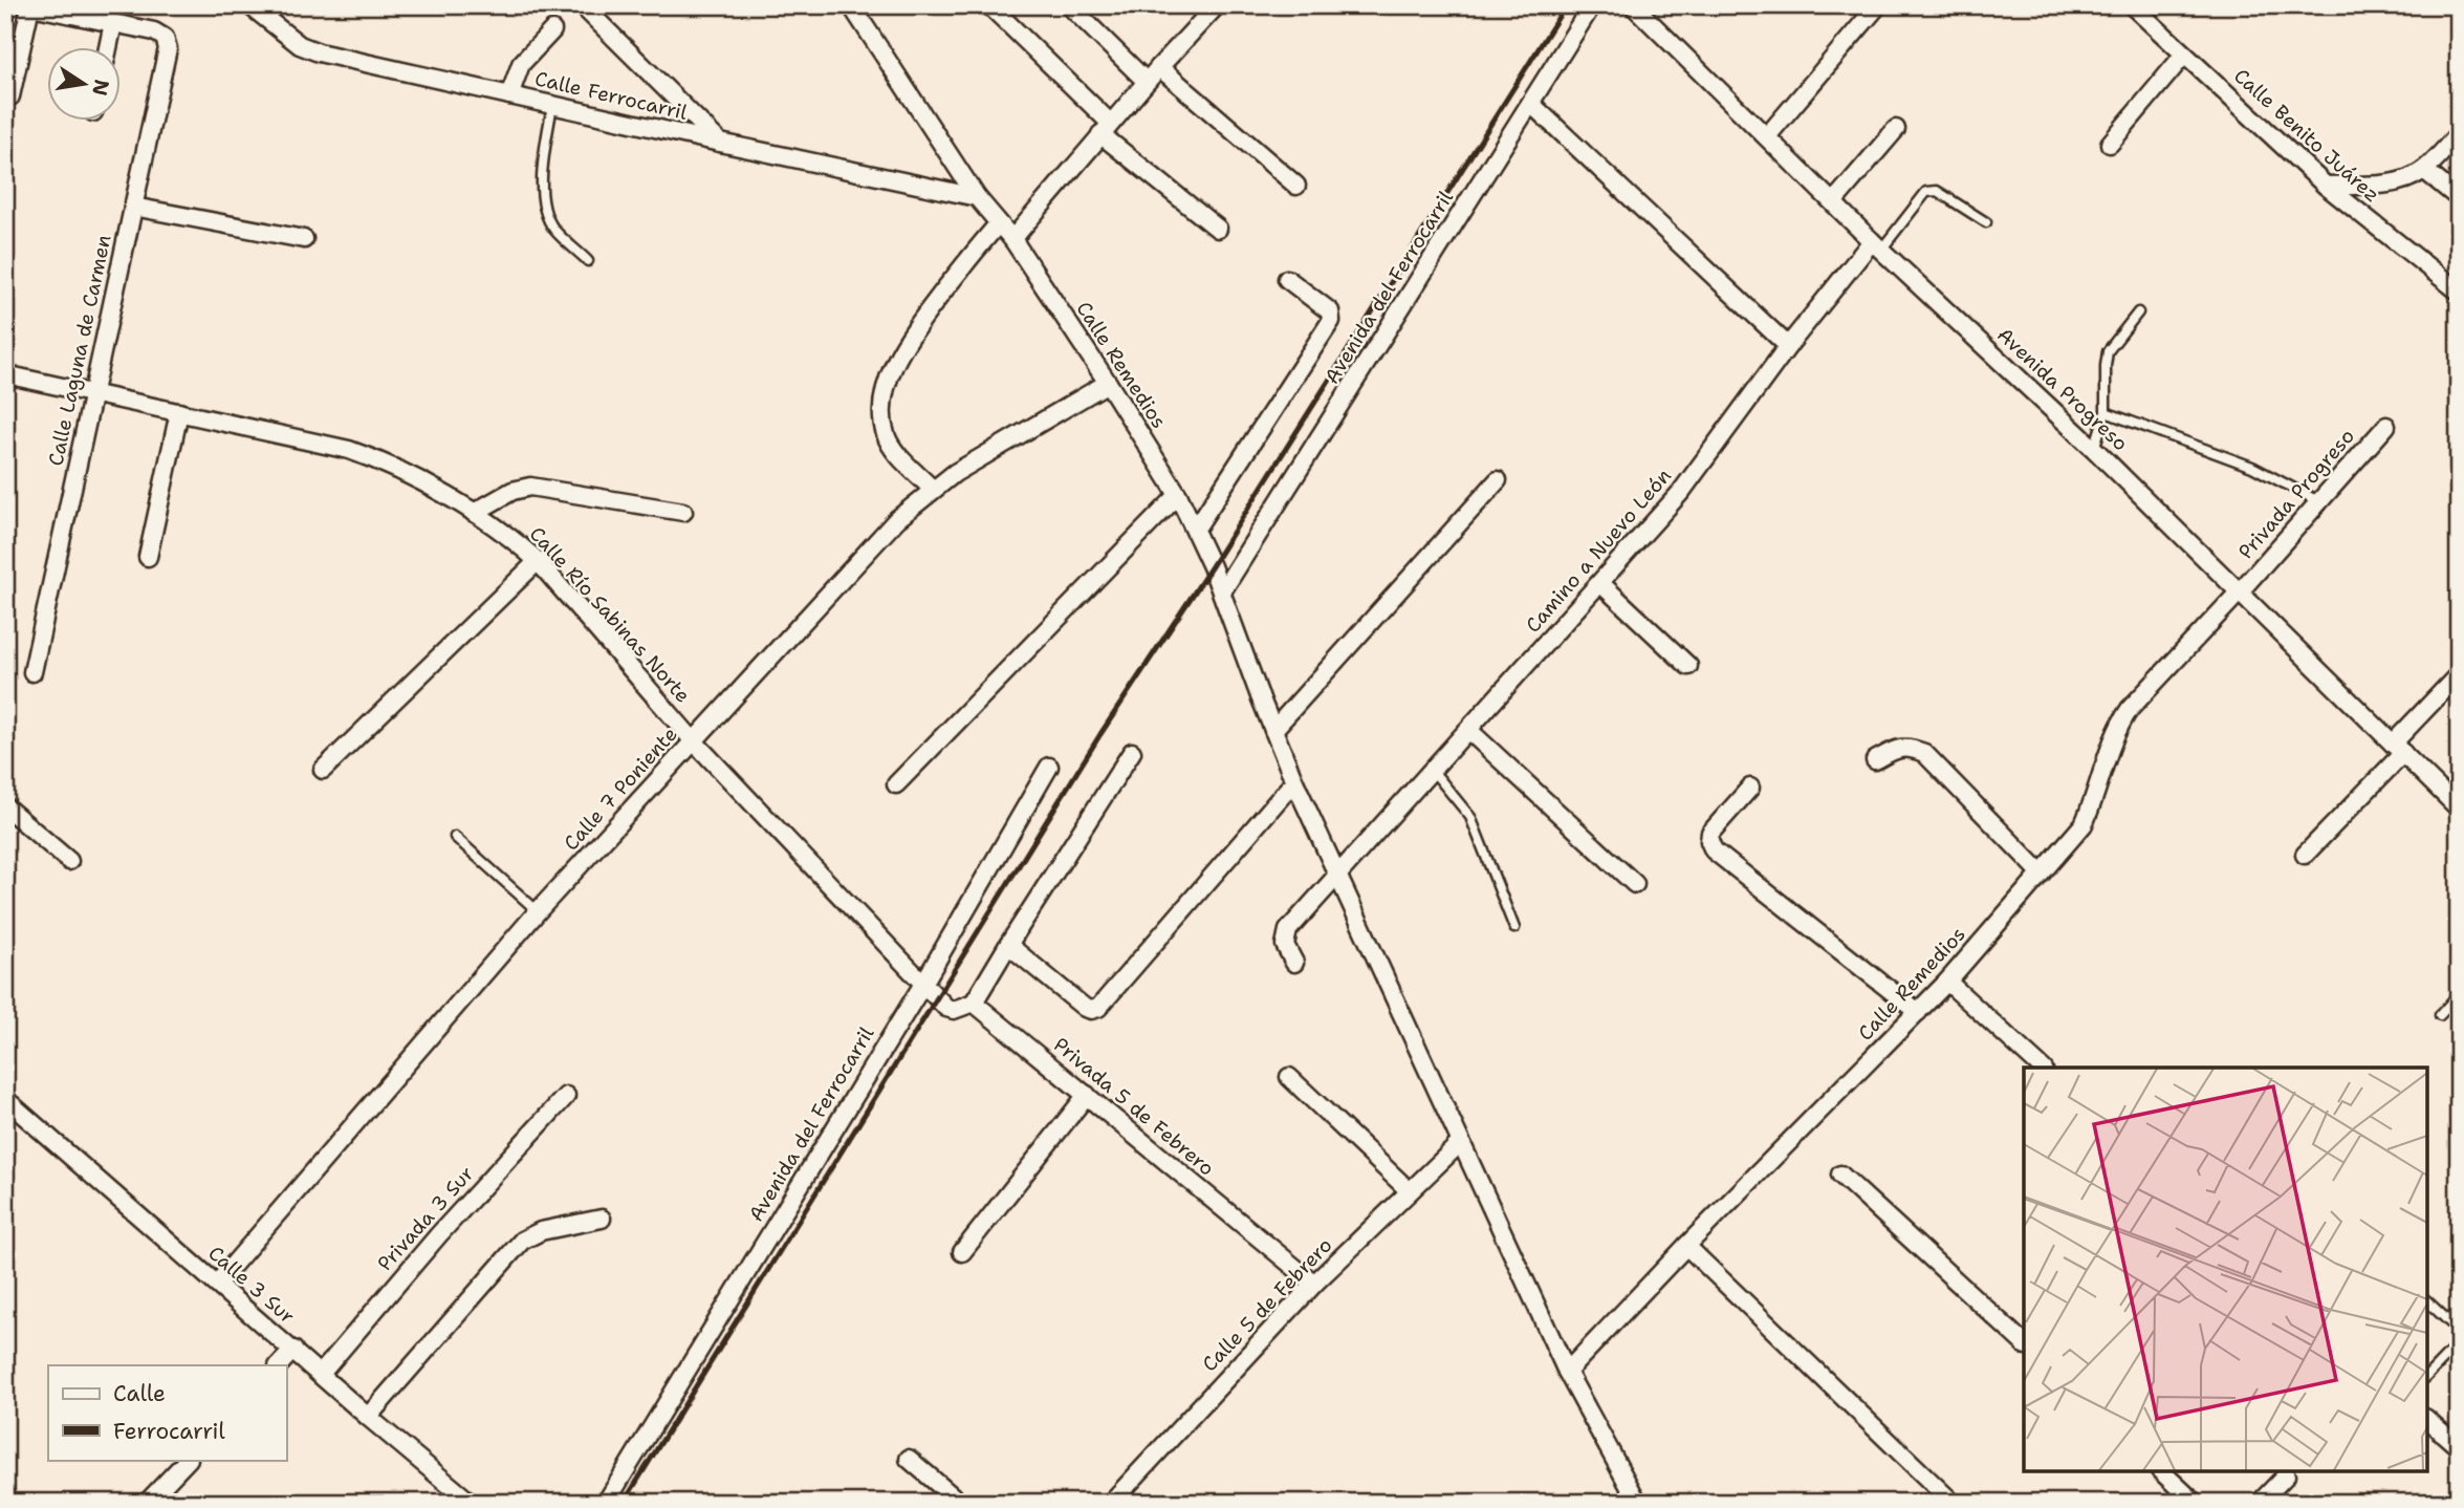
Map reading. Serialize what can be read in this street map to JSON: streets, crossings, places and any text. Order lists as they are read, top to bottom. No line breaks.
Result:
{"streets":{"street":["Calle Ferrocarril","Calle Benito Juárez","Avenida del Ferrocarril","Calle Laguna de Carmen","Calle Remedios","Avenida Progreso","Privada Progreso","Camino a Nuevo León","Calle Río Sabinas Norte","Calle 7 Poniente","Privada 5 de Febrero","Privada 3 Sur","Calle 3 Sur","Calle 5 de Febrero"]},"crossings":[["Calle Ferrocarril","Calle Remedios"],["Avenida del Ferrocarril","Calle Remedios"],["Avenida del Ferrocarril","Calle Río Sabinas Norte"],["Calle Laguna de Carmen","Calle Río Sabinas Norte"],["Calle Remedios","Avenida Progreso"],["Calle Remedios","Privada Progreso"],["Calle Remedios","Camino a Nuevo León"],["Calle Remedios","Calle 7 Poniente"],["Calle Remedios","Calle 5 de Febrero"],["Avenida Progreso","Privada Progreso"],["Avenida Progreso","Camino a Nuevo León"],["Calle Río Sabinas Norte","Calle 7 Poniente"],["Calle 7 Poniente","Calle 3 Sur"],["Privada 5 de Febrero","Calle 5 de Febrero"],["Privada 3 Sur","Calle 3 Sur"]],"legend":["Calle","Ferrocarril"],"north":"right"}
